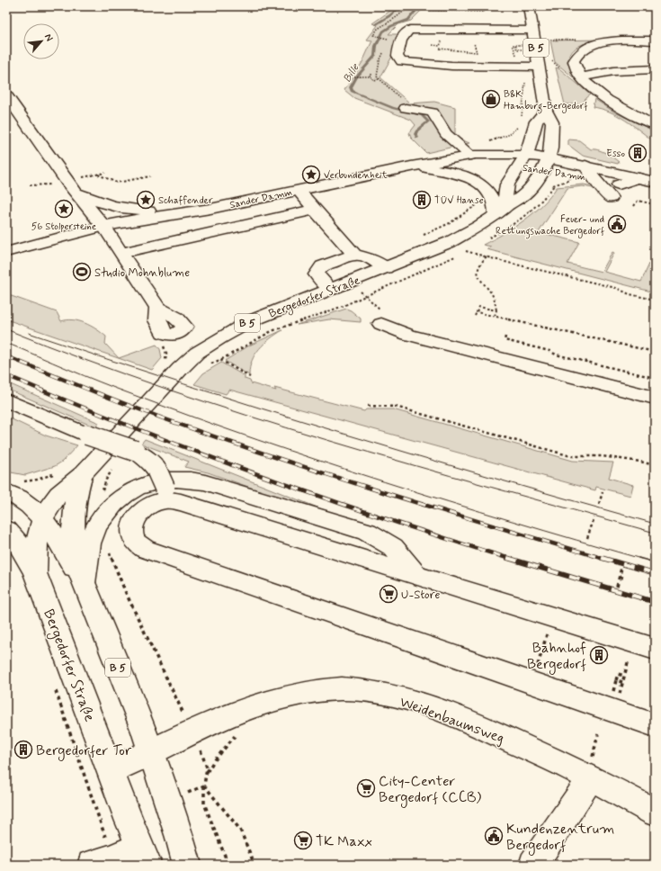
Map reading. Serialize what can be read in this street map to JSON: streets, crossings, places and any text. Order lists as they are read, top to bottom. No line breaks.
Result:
{"streets":{"main road":["B 5","Sander Damm","Bergedorfer Straße","Weidenbaumsweg"]},"crossings":[["Sander Damm","Bergedorfer Straße"],["Bergedorfer Straße","Weidenbaumsweg"]],"water":["Bille"],"places":{"shop":["B&K Hamburg-Bergedorf"],"building":["Esso","TÜV Hanse","Bahnhof Bergedorf","Bergedorfer Tor"],"place":["Verbundenheit","Schaffender","56 Stolpersteine"],"public building":["Feuer- und Rettungswache Bergedorf","Kundenzentrum Bergedorf"],"sports":["Studio Mohnblume"],"supermarket":["U-Store","City-Center Bergedorf (CCB)","TK Maxx"]},"north":"top right"}
